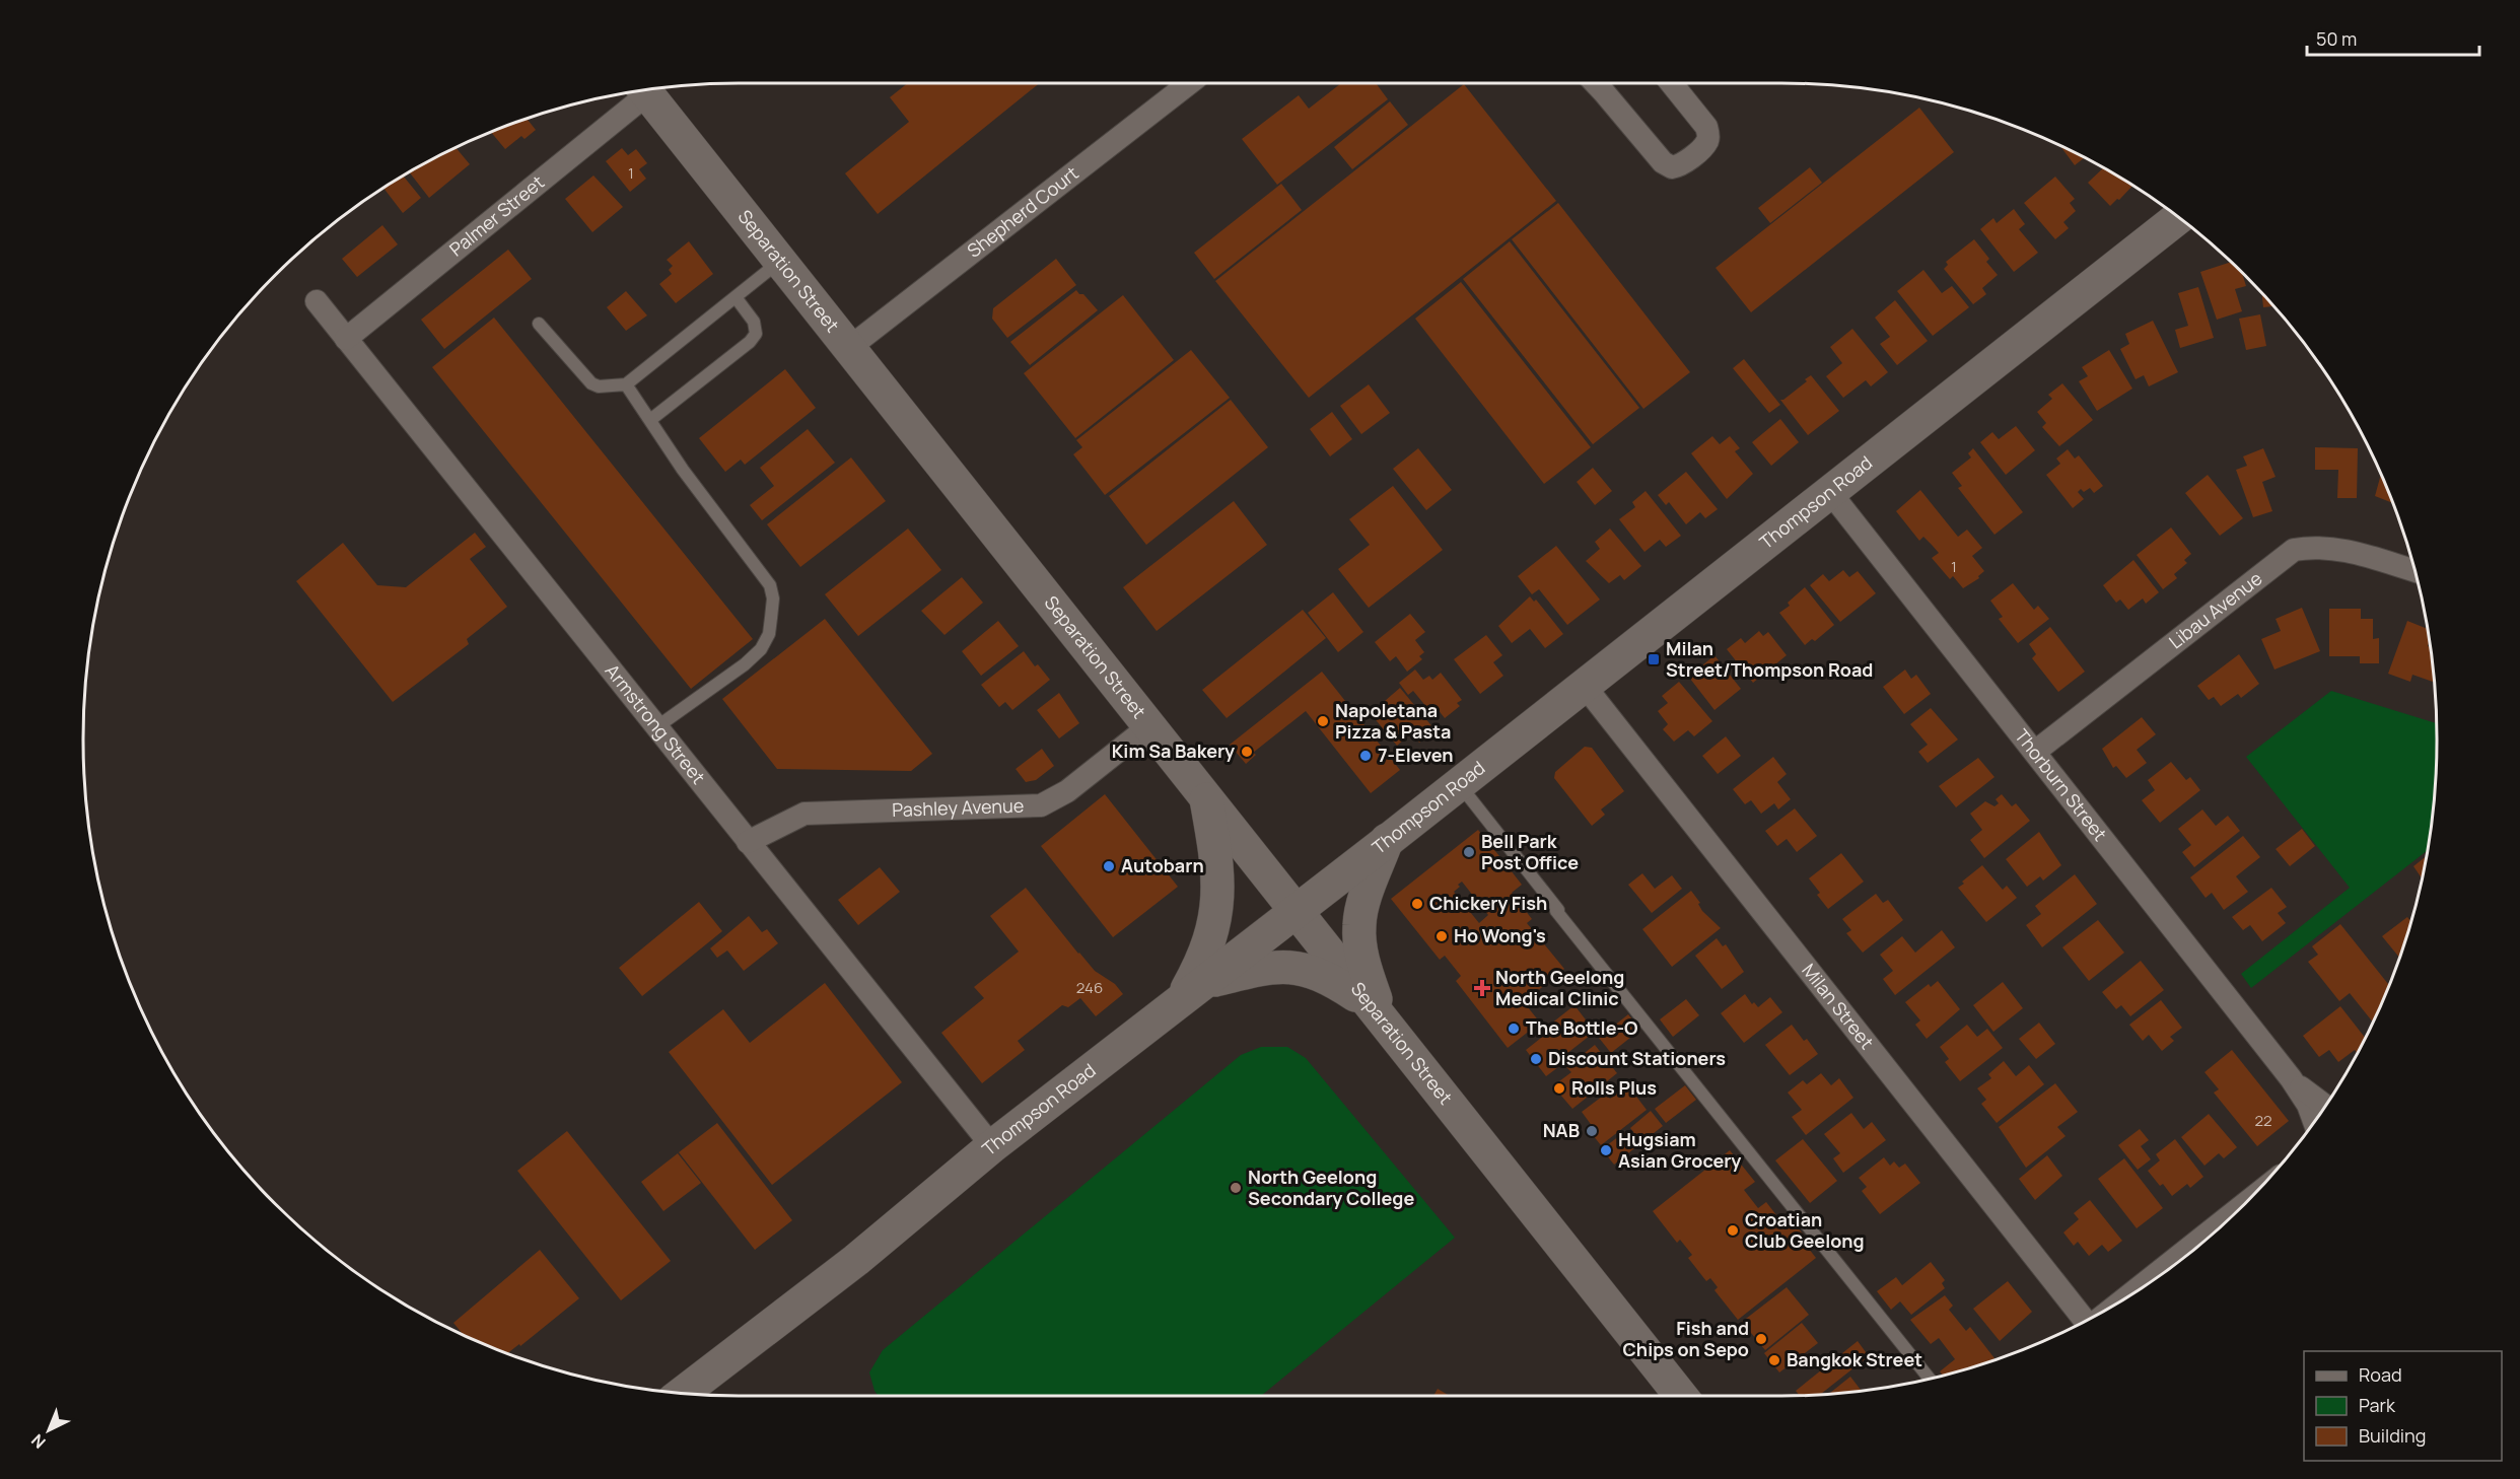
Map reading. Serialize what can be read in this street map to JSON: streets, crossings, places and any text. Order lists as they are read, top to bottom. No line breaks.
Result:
{"streets":{"main road":["Separation Street","Thompson Road"],"street":["Shepherd Court","Palmer Street","Libau Avenue","Armstrong Street","Thorburn Street","Pashley Avenue","Milan Street"]},"crossings":[["Shepherd Court","Separation Street"],["Palmer Street","Armstrong Street"],["Separation Street","Thompson Road"],["Separation Street","Pashley Avenue"],["Thompson Road","Armstrong Street"],["Thompson Road","Thorburn Street"],["Thompson Road","Milan Street"],["Libau Avenue","Thorburn Street"],["Armstrong Street","Pashley Avenue"]],"places":{"transit":["Milan Street/Thompson Road"],"other":["Napoletana Pizza & Pasta","Kim Sa Bakery","7-Eleven","Bell Park Post Office","Autobarn","Chickery Fish","Ho Wong's","The Bottle-O","Discount Stationers","Rolls Plus","NAB","Hugsiam Asian Grocery","North Geelong Secondary College","Croatian Club Geelong","Fish and Chips on Sepo","Bangkok Street"],"health":["North Geelong Medical Clinic"]},"house_numbers":["1","1","246","22"],"legend":["Road","Park","Building"],"scale_bar":"50 m","north":"bottom left"}
